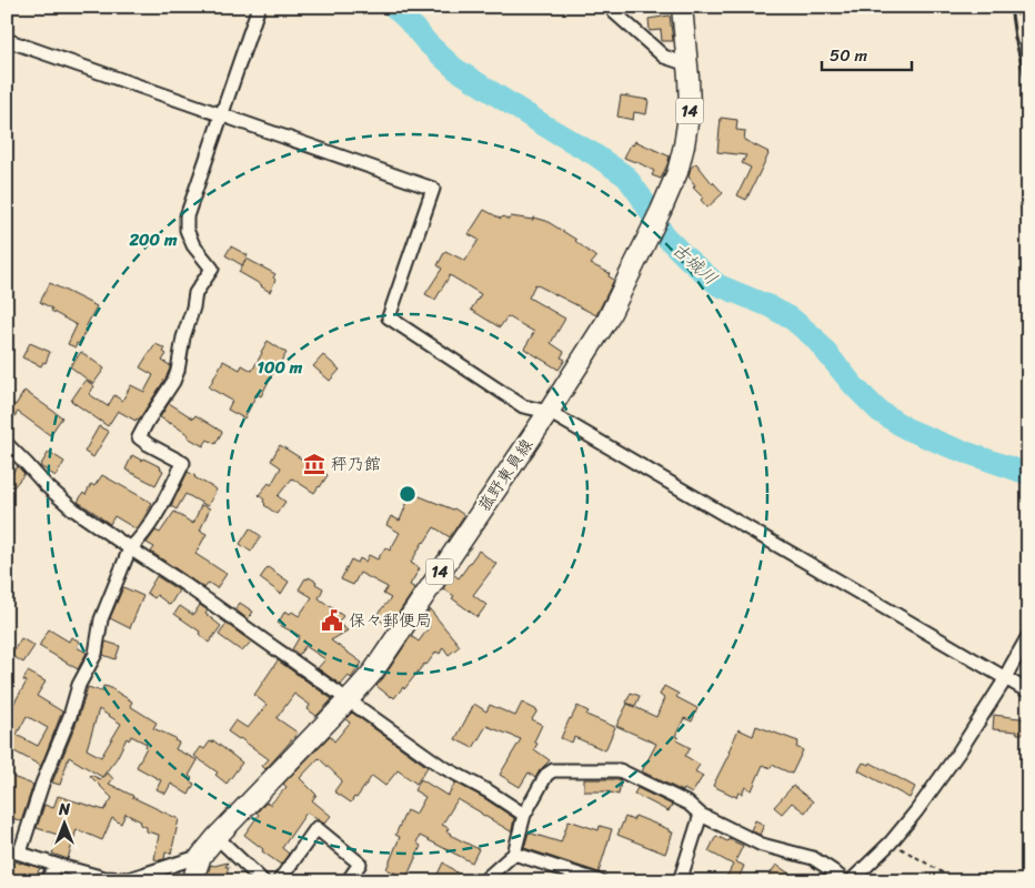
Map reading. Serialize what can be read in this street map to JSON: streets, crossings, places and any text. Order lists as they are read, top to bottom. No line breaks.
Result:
{"streets":{"main road":["14","菰野東員線"]},"water":["古城川"],"places":{"museum":["秤乃館"],"public building":["保々郵便局"]},"scale_bar":"50 m","north":"top","rings":["200 m","100 m"]}
